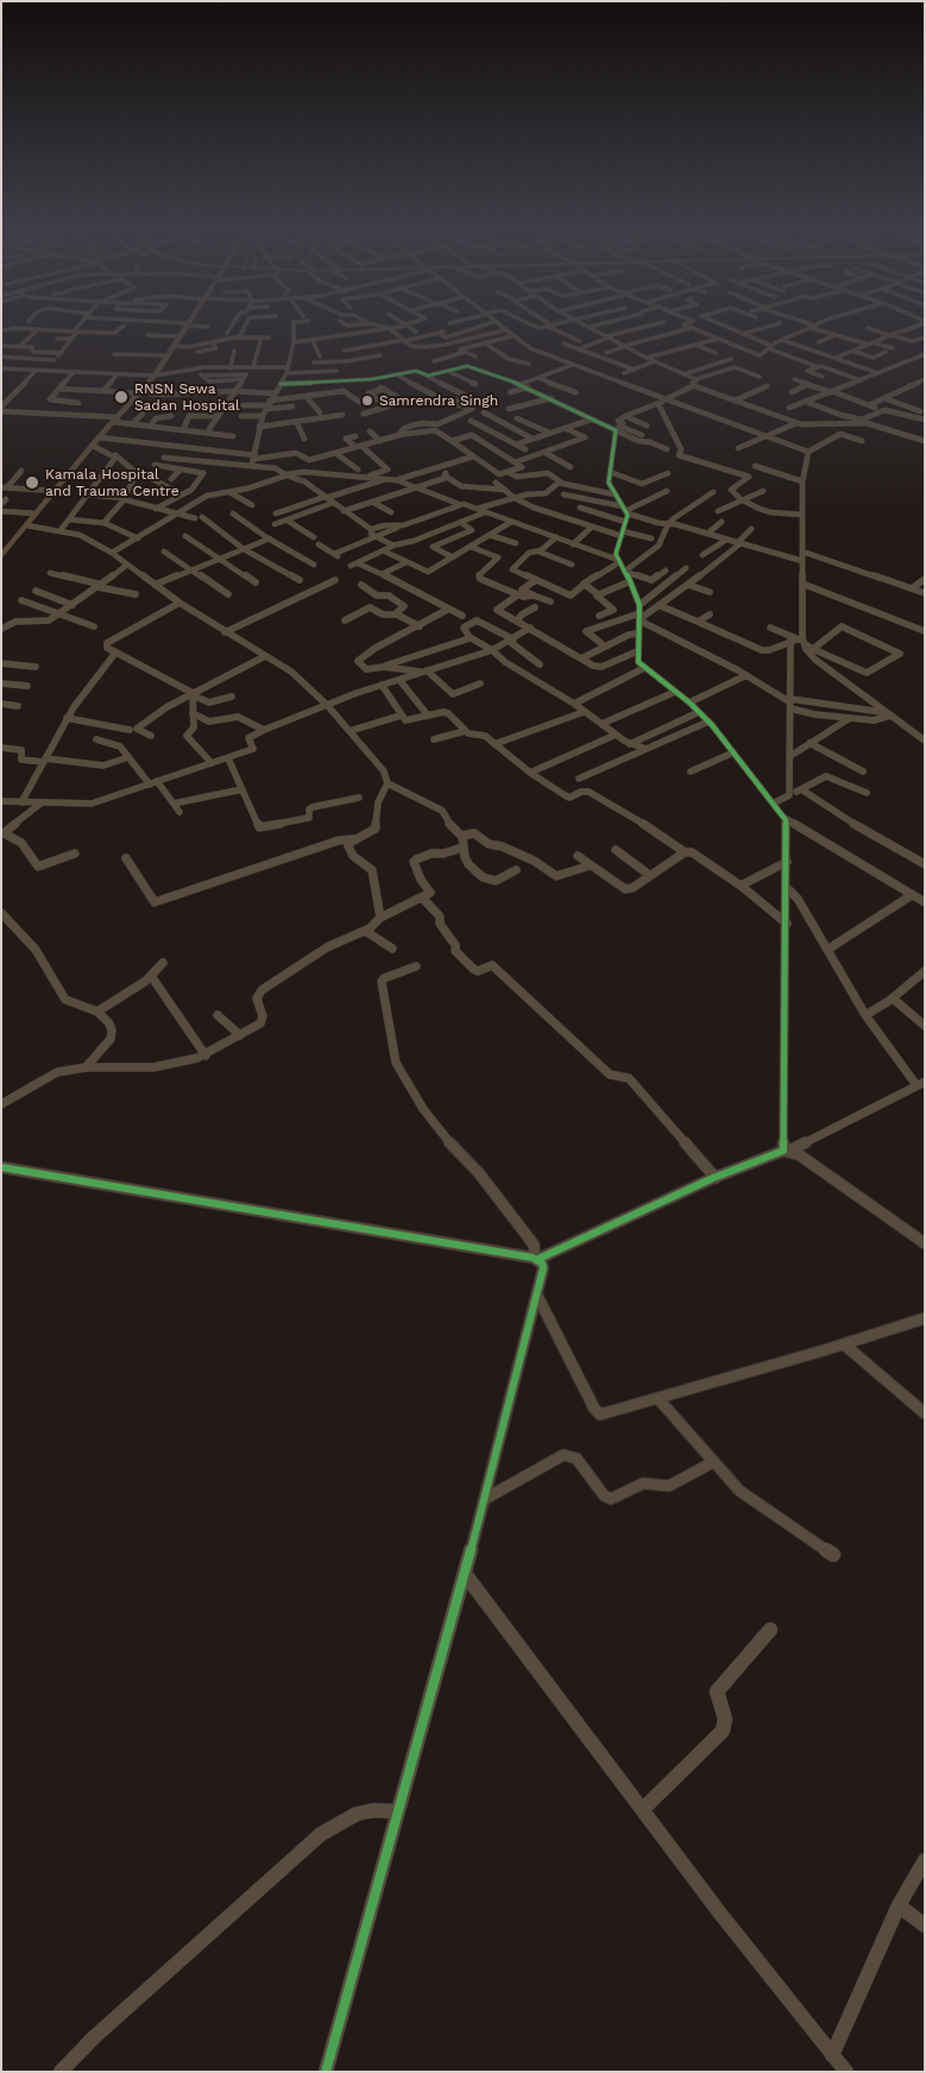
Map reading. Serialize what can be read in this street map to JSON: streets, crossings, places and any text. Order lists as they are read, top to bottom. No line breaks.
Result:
{"places":["RNSN Sewa Sadan Hospital","Samrendra Singh","Kamala Hospital and Trauma Centre"]}
